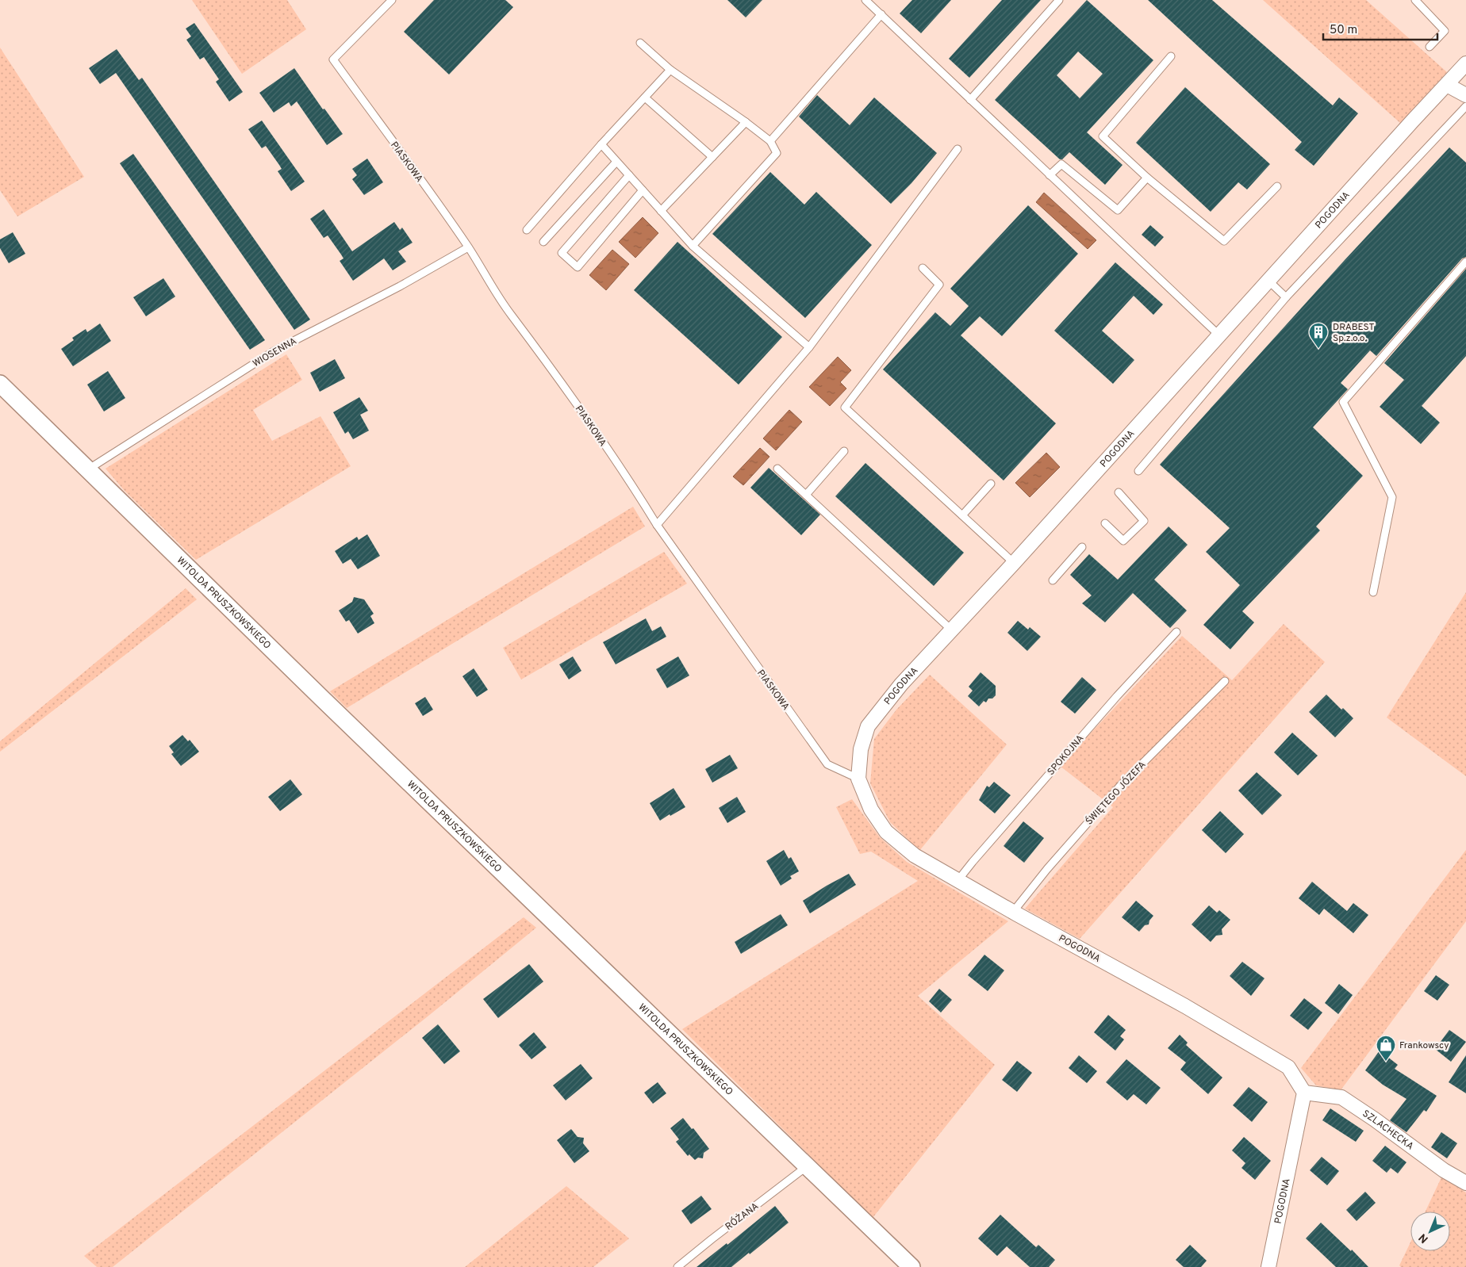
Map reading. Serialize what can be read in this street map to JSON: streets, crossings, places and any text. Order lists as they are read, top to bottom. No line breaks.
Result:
{"streets":{"street":["POGODNA","WITOLDA PRUSZKOWSKIEGO","SZLACHECKA"],"lane":["PIASKOWA","WIOSENNA","SPOKOJNA","ŚWIĘTEGO JÓZEFA","RÓŻANA"]},"crossings":[["PIASKOWA","POGODNA"],["PIASKOWA","WIOSENNA"],["POGODNA","SPOKOJNA"],["POGODNA","ŚWIĘTEGO JÓZEFA"],["POGODNA","SZLACHECKA"],["WIOSENNA","WITOLDA PRUSZKOWSKIEGO"],["WITOLDA PRUSZKOWSKIEGO","RÓŻANA"]],"places":{"building":["DRABEST Sp.z.o.o."],"shop":["Frankowscy"]},"scale_bar":"50 m","north":"bottom left"}
